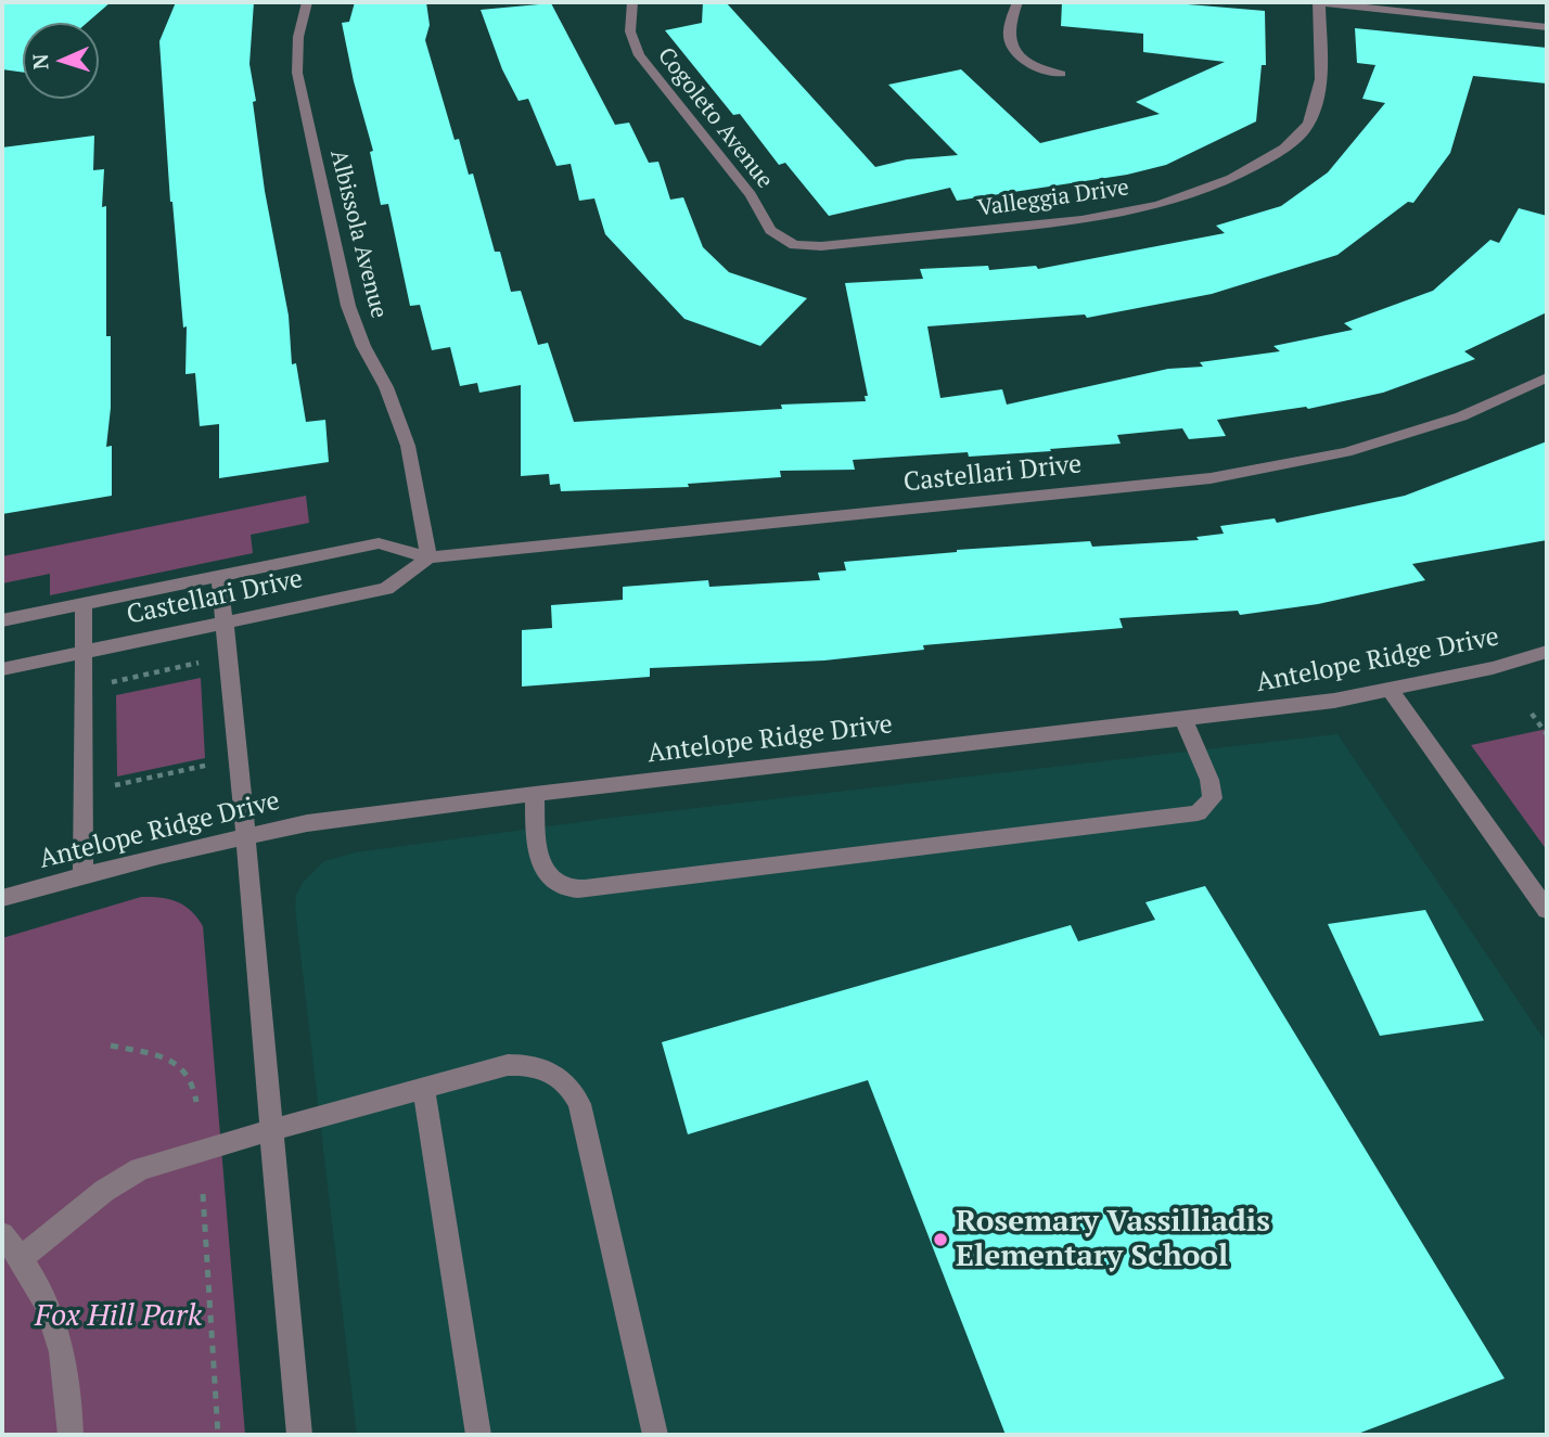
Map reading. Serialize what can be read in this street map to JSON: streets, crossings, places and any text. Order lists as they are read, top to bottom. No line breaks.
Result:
{"streets":{"street":["Cogoleto Avenue","Valleggia Drive","Albissola Avenue","Castellari Drive","Antelope Ridge Drive"]},"crossings":[["Cogoleto Avenue","Valleggia Drive"],["Albissola Avenue","Castellari Drive"]],"parks":["Fox Hill Park"],"places":["Rosemary Vassilliadis Elementary School"],"north":"left"}
